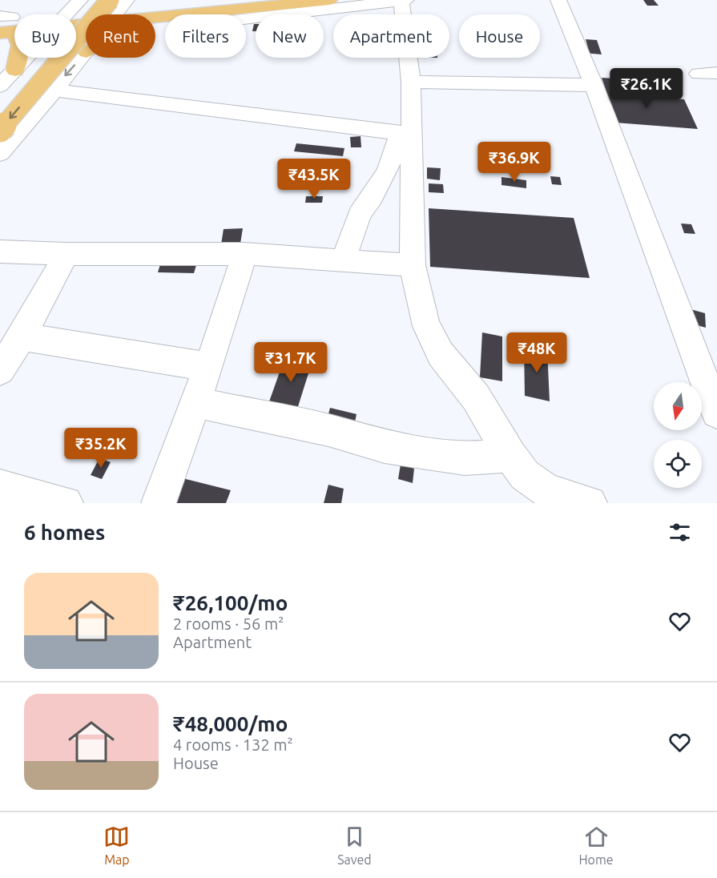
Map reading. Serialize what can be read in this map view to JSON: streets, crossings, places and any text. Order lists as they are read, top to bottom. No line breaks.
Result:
{"north":"bottom","page":{"chip":["Buy","Rent","Filters","New","Apartment","House"],"price":["₹26.1K","₹36.9K","₹43.5K","₹48K","₹31.7K","₹35.2K"],"heading":"6 homes","list":[{"name":"₹26,100/mo","note":"2 rooms · 56 m² · Apartment"},{"name":"₹48,000/mo","note":"4 rooms · 132 m² · House"}],"tabs":["Map","Saved","Home"]}}
